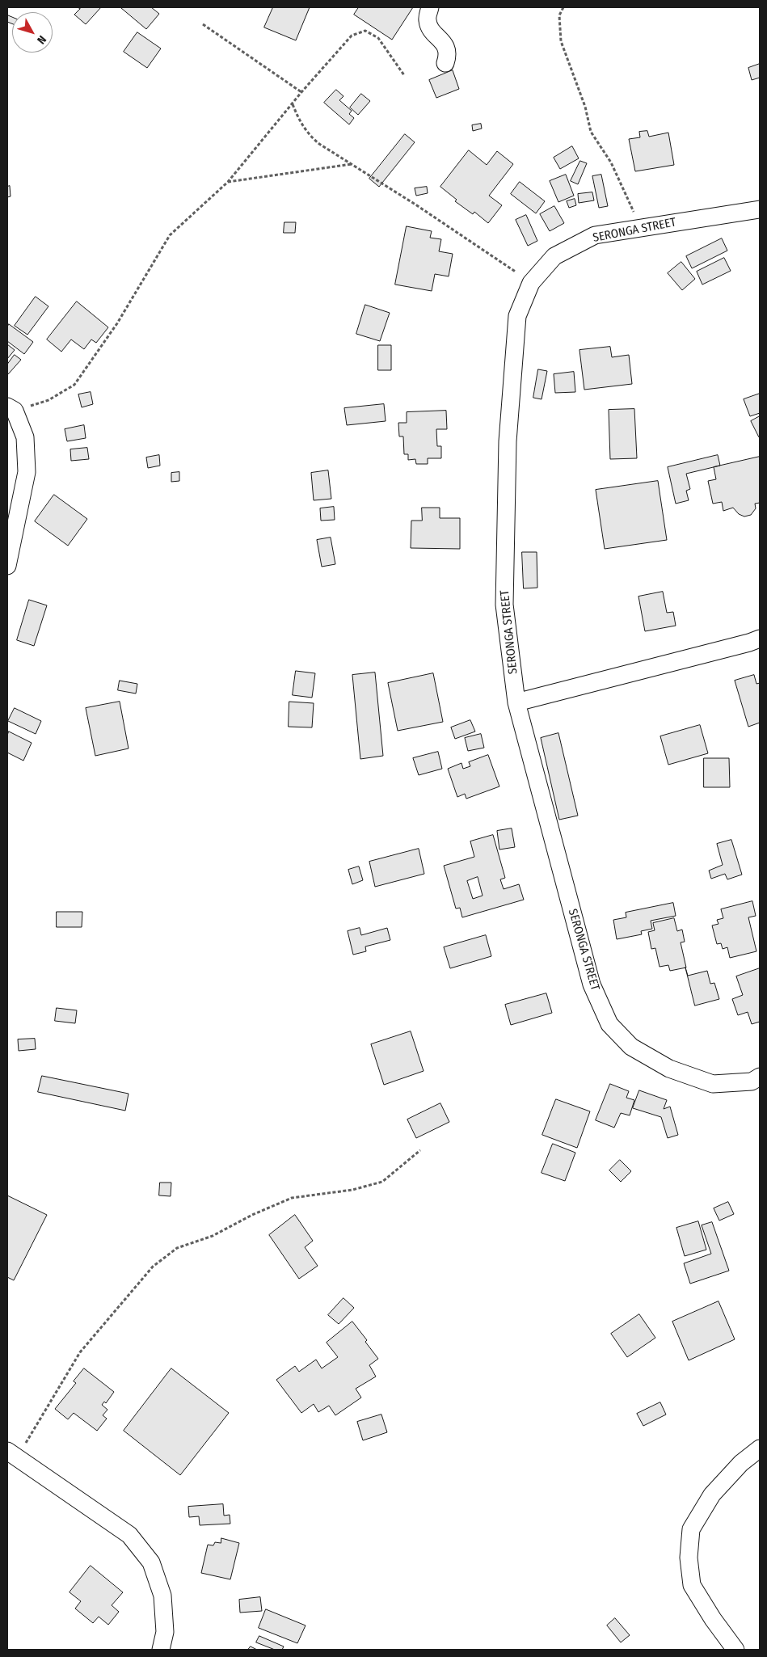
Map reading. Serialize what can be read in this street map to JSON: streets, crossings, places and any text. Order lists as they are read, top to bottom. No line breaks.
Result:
{"streets":{"street":["SERONGA STREET"]},"north":"bottom right"}
